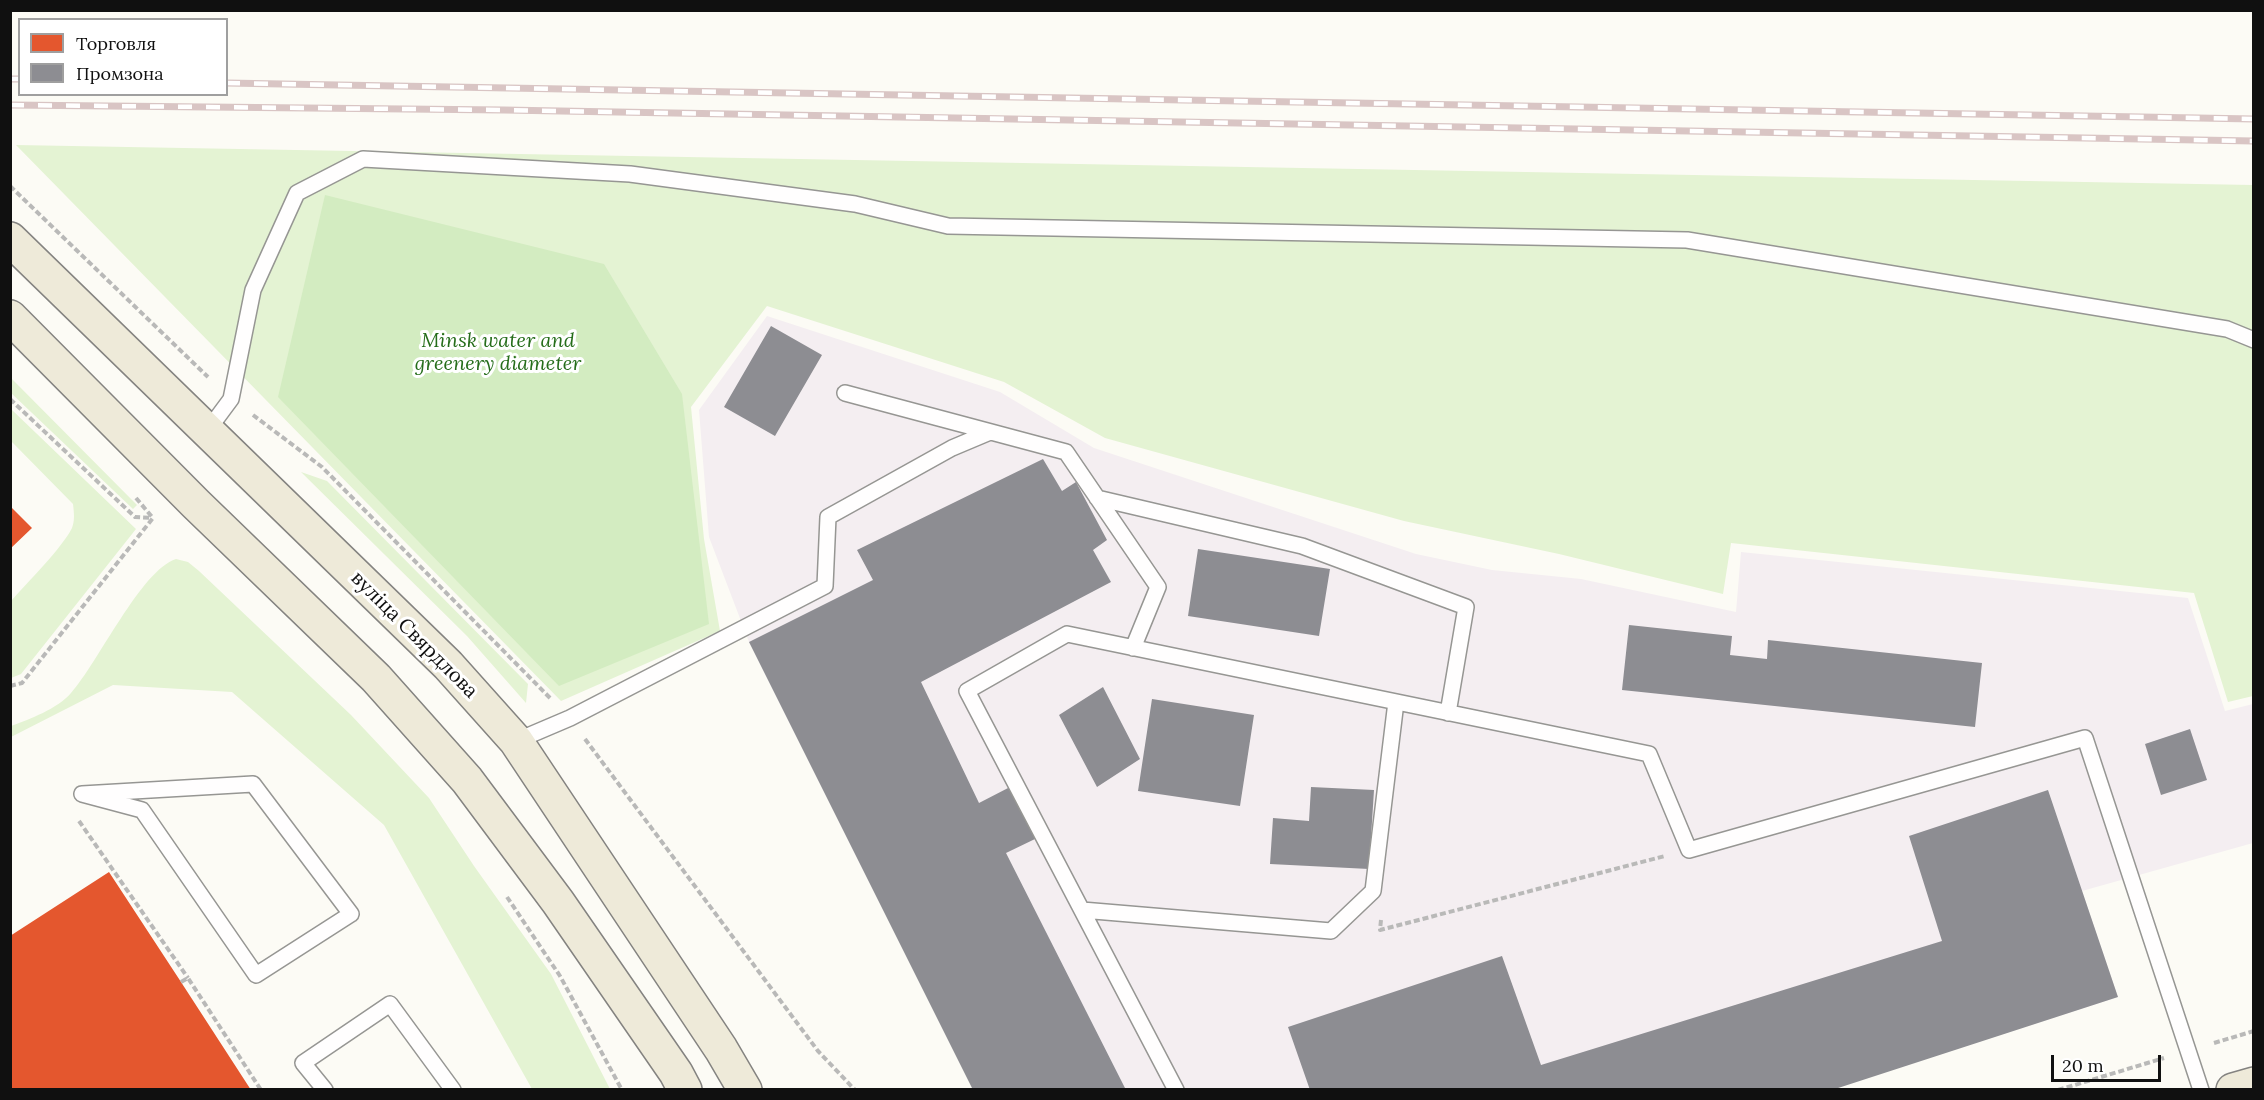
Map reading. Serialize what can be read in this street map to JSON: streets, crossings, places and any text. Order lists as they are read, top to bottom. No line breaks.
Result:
{"streets":{"main road":["вуліца Свярдлова"]},"parks":["Minsk water and greenery diameter"],"legend":["Торговля","Промзона"],"scale_bar":"20 m"}
